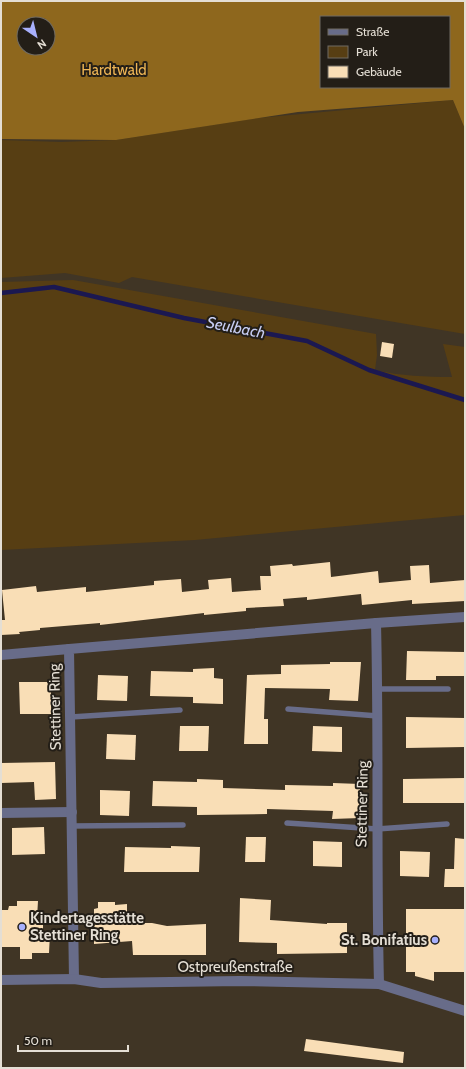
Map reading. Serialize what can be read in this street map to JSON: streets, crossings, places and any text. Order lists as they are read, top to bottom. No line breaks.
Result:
{"streets":{"street":["Stettiner Ring","Ostpreußenstraße"]},"crossings":[["Stettiner Ring","Ostpreußenstraße"]],"water":["Seulbach"],"parks":["Hardtwald"],"places":["Kindertagesstätte Stettiner Ring","St. Bonifatius"],"legend":["Straße","Park","Gebäude"],"scale_bar":"50 m","north":"bottom right"}
